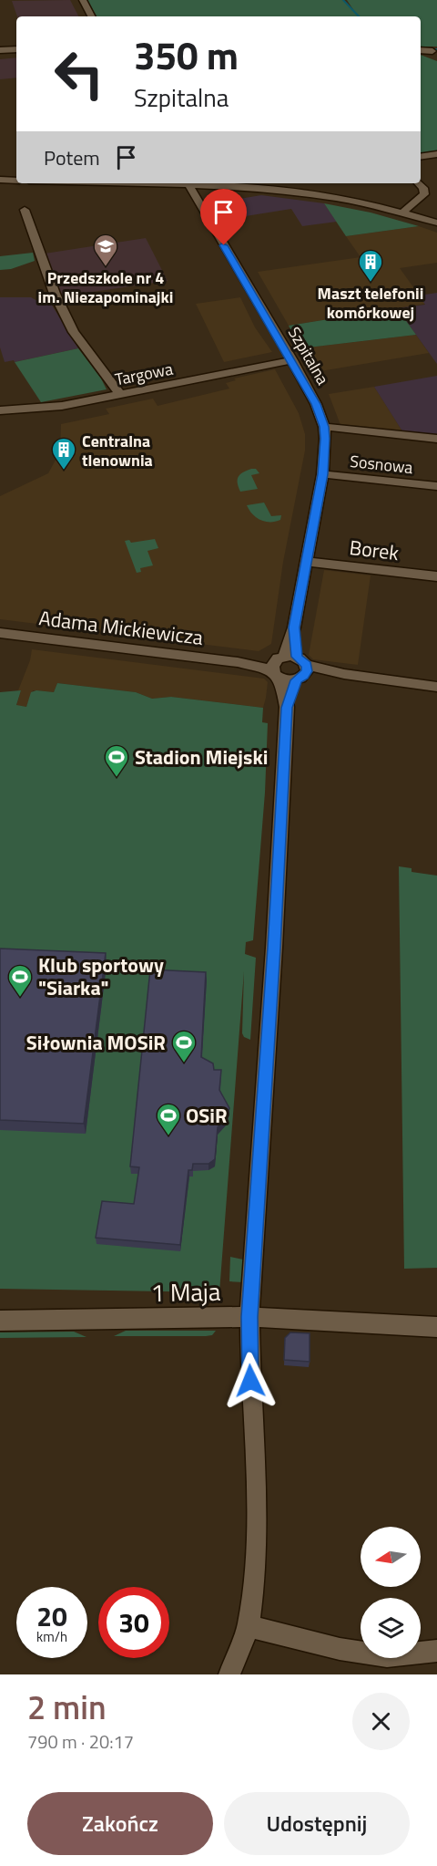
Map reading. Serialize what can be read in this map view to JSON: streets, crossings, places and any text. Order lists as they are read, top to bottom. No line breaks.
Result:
{"streets":{"street":["Szpitalna","Targowa","Sosnowa","Borek","Adama Mickiewicza","1 Maja"]},"crossings":[["Szpitalna","Targowa"],["Szpitalna","Sosnowa"],["Szpitalna","Borek"],["Szpitalna","Adama Mickiewicza"]],"places":{"school or university":["Przedszkole nr 4 im. Niezapominajki"],"building":["Maszt telefonii komórkowej","Centralna tlenownia"],"sports":["Stadion Miejski","Klub sportowy \"Siarka\"","Siłownia MOSiR","OSiR"]},"north":"left","page":{"turn":["350 m","Szpitalna"],"then":"Potem","speed":"20 km/h","limit":"30","heading":["2 min","790 m · 20:17"],"buttons":["Zakończ","Udostępnij"]}}
